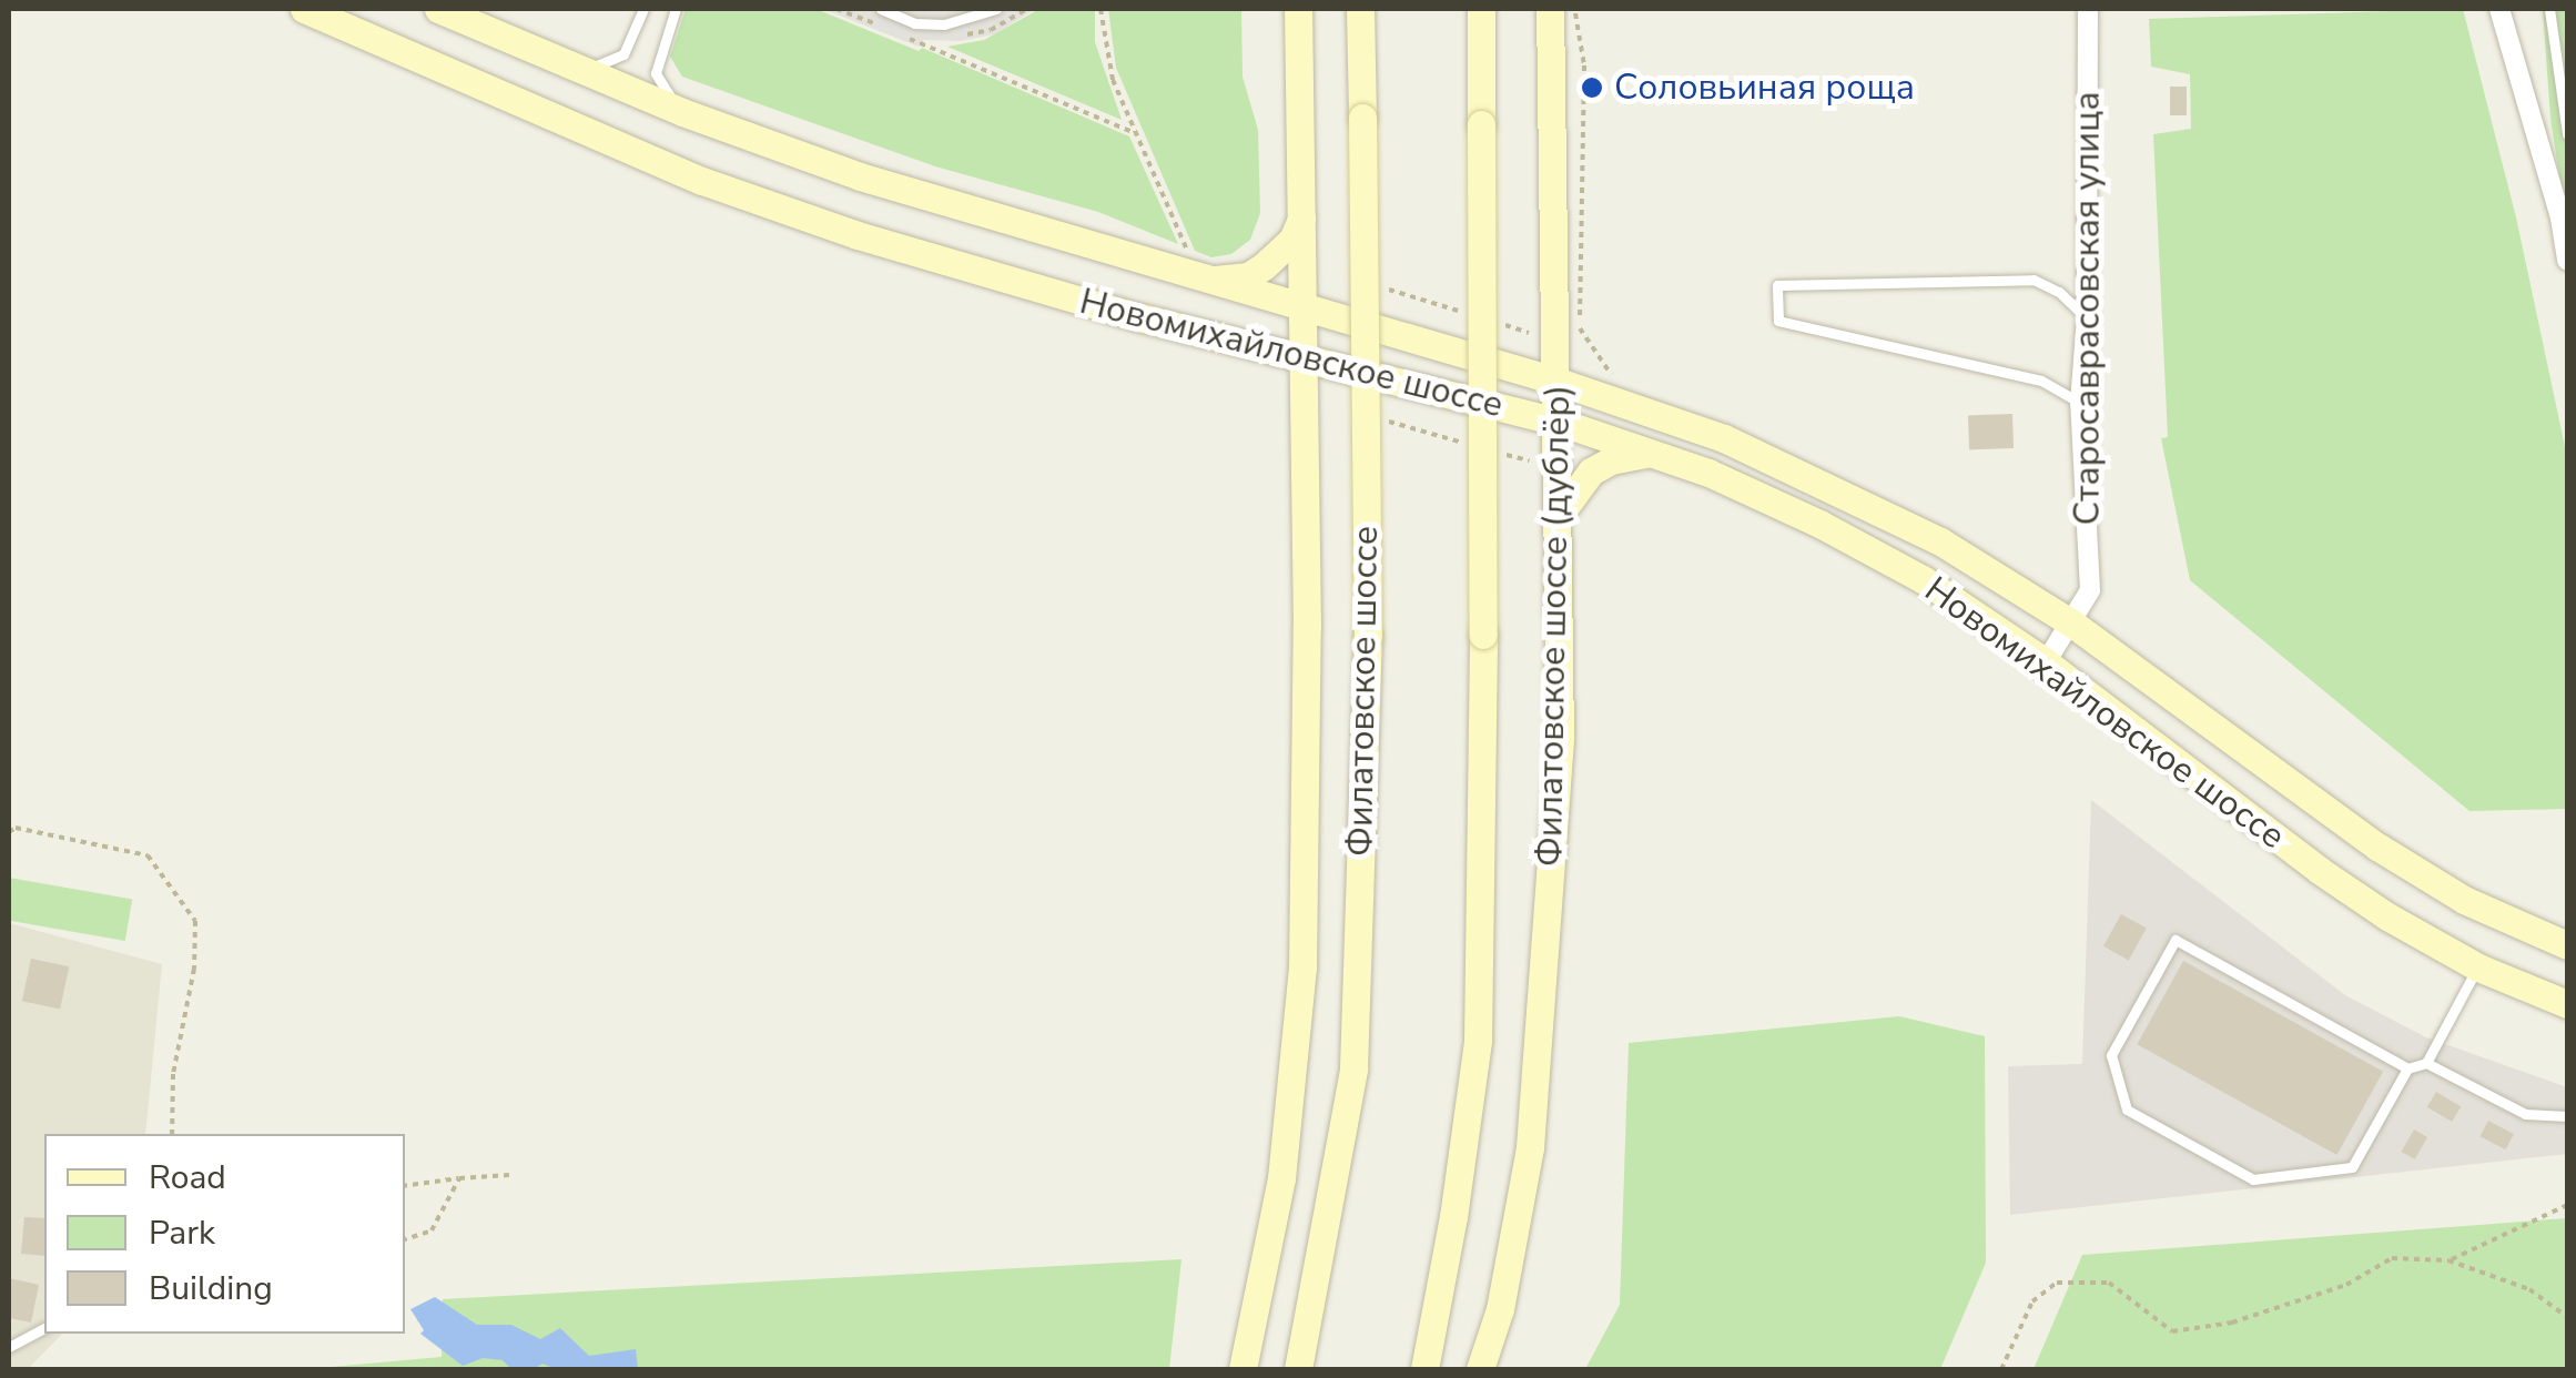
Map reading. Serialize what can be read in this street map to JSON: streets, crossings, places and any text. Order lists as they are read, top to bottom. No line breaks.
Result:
{"streets":{"main road":["Новомихайловское шоссе","Филатовское шоссе (дублёр)","Филатовское шоссе"],"street":["Старосаврасовская улица"]},"crossings":[["Старосаврасовская улица","Новомихайловское шоссе"],["Новомихайловское шоссе","Филатовское шоссе (дублёр)"]],"places":["Соловьиная роща"],"legend":["Road","Park","Building"]}
